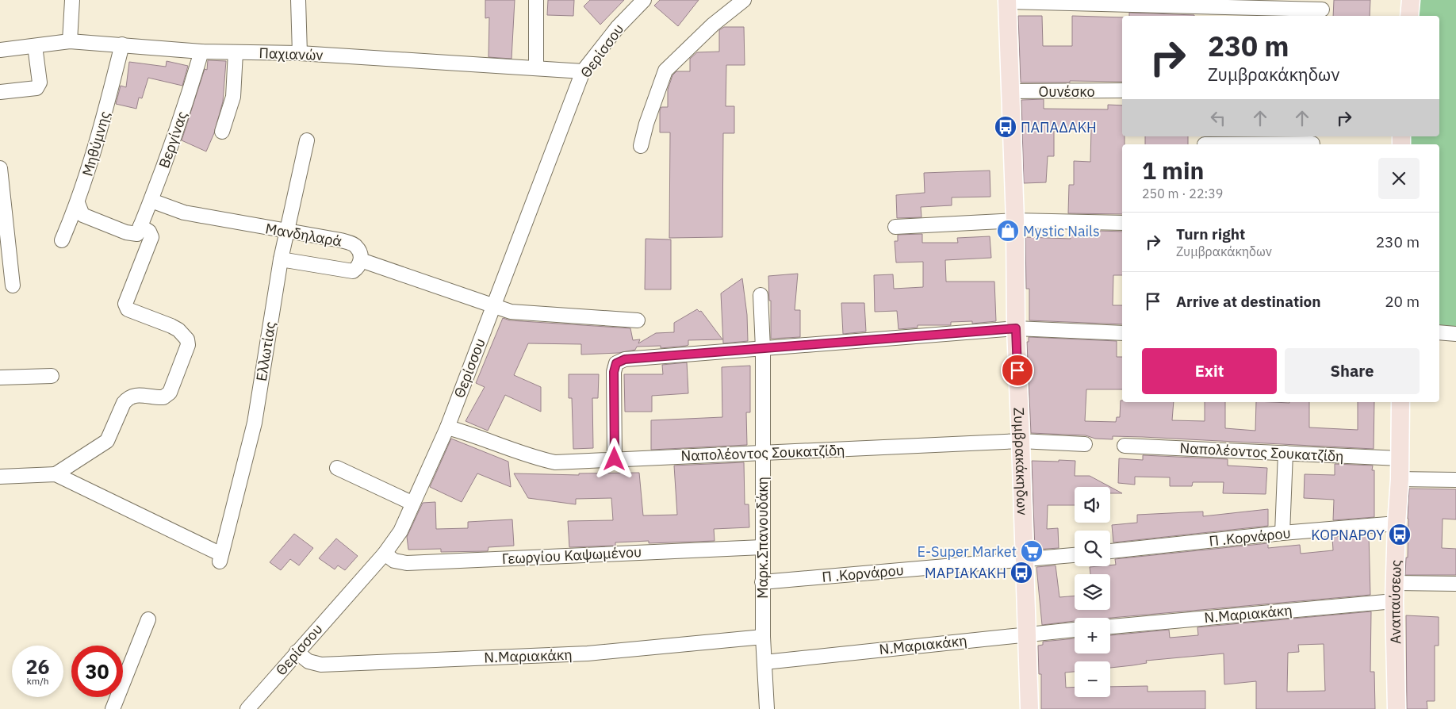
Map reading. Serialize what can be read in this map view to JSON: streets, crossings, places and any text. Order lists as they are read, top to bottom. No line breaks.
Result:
{"streets":{"main road":["Ζυμβρακάκηδων","Αναπαύσεως"],"street":["Θερίσσου","Παχιανών","Ουνέσκο","Βεργίνας","Μηθύμνης","Μανδηλαρά","Ελλωτίας","Ναπολέοντος Σουκατζίδη","Π .Κορνάρου","Μαρκ.Σπανουδάκη","Γεωργίου Καψωμένου","Ν.Μαριακάκη"]},"crossings":[["Θερίσσου","Παχιανών"],["Θερίσσου","Ναπολέοντος Σουκατζίδη"],["Θερίσσου","Γεωργίου Καψωμένου"],["Θερίσσου","Ν.Μαριακάκη"],["Παχιανών","Βεργίνας"],["Παχιανών","Μηθύμνης"],["Ουνέσκο","Ζυμβρακάκηδων"],["Βεργίνας","Μανδηλαρά"],["Μανδηλαρά","Ελλωτίας"],["Ναπολέοντος Σουκατζίδη","Ζυμβρακάκηδων"],["Ναπολέοντος Σουκατζίδη","Μαρκ.Σπανουδάκη"],["Ναπολέοντος Σουκατζίδη","Αναπαύσεως"],["Ζυμβρακάκηδων","Π .Κορνάρου"],["Ζυμβρακάκηδων","Ν.Μαριακάκη"],["Π .Κορνάρου","Μαρκ.Σπανουδάκη"],["Π .Κορνάρου","Αναπαύσεως"],["Μαρκ.Σπανουδάκη","Γεωργίου Καψωμένου"],["Μαρκ.Σπανουδάκη","Ν.Μαριακάκη"],["Αναπαύσεως","Ν.Μαριακάκη"]],"places":{"bus stop":["ΠΑΠΑΔΑΚΗ","ΚΟΡΝΑΡΟΥ","ΜΑΡΙΑΚΑΚΗ"],"shop":["Mystic Nails"],"supermarket":["E-Super Market"]},"page":{"turn":["230 m","Ζυμβρακάκηδων"],"heading":["1 min","250 m · 22:39"],"list":[{"name":"Turn right","note":"Ζυμβρακάκηδων","value":"230 m"},{"name":"Arrive at destination","value":"20 m"}],"buttons":["Exit","Share"],"map_buttons":["+","−"],"speed":"26 km/h","limit":"30"}}
